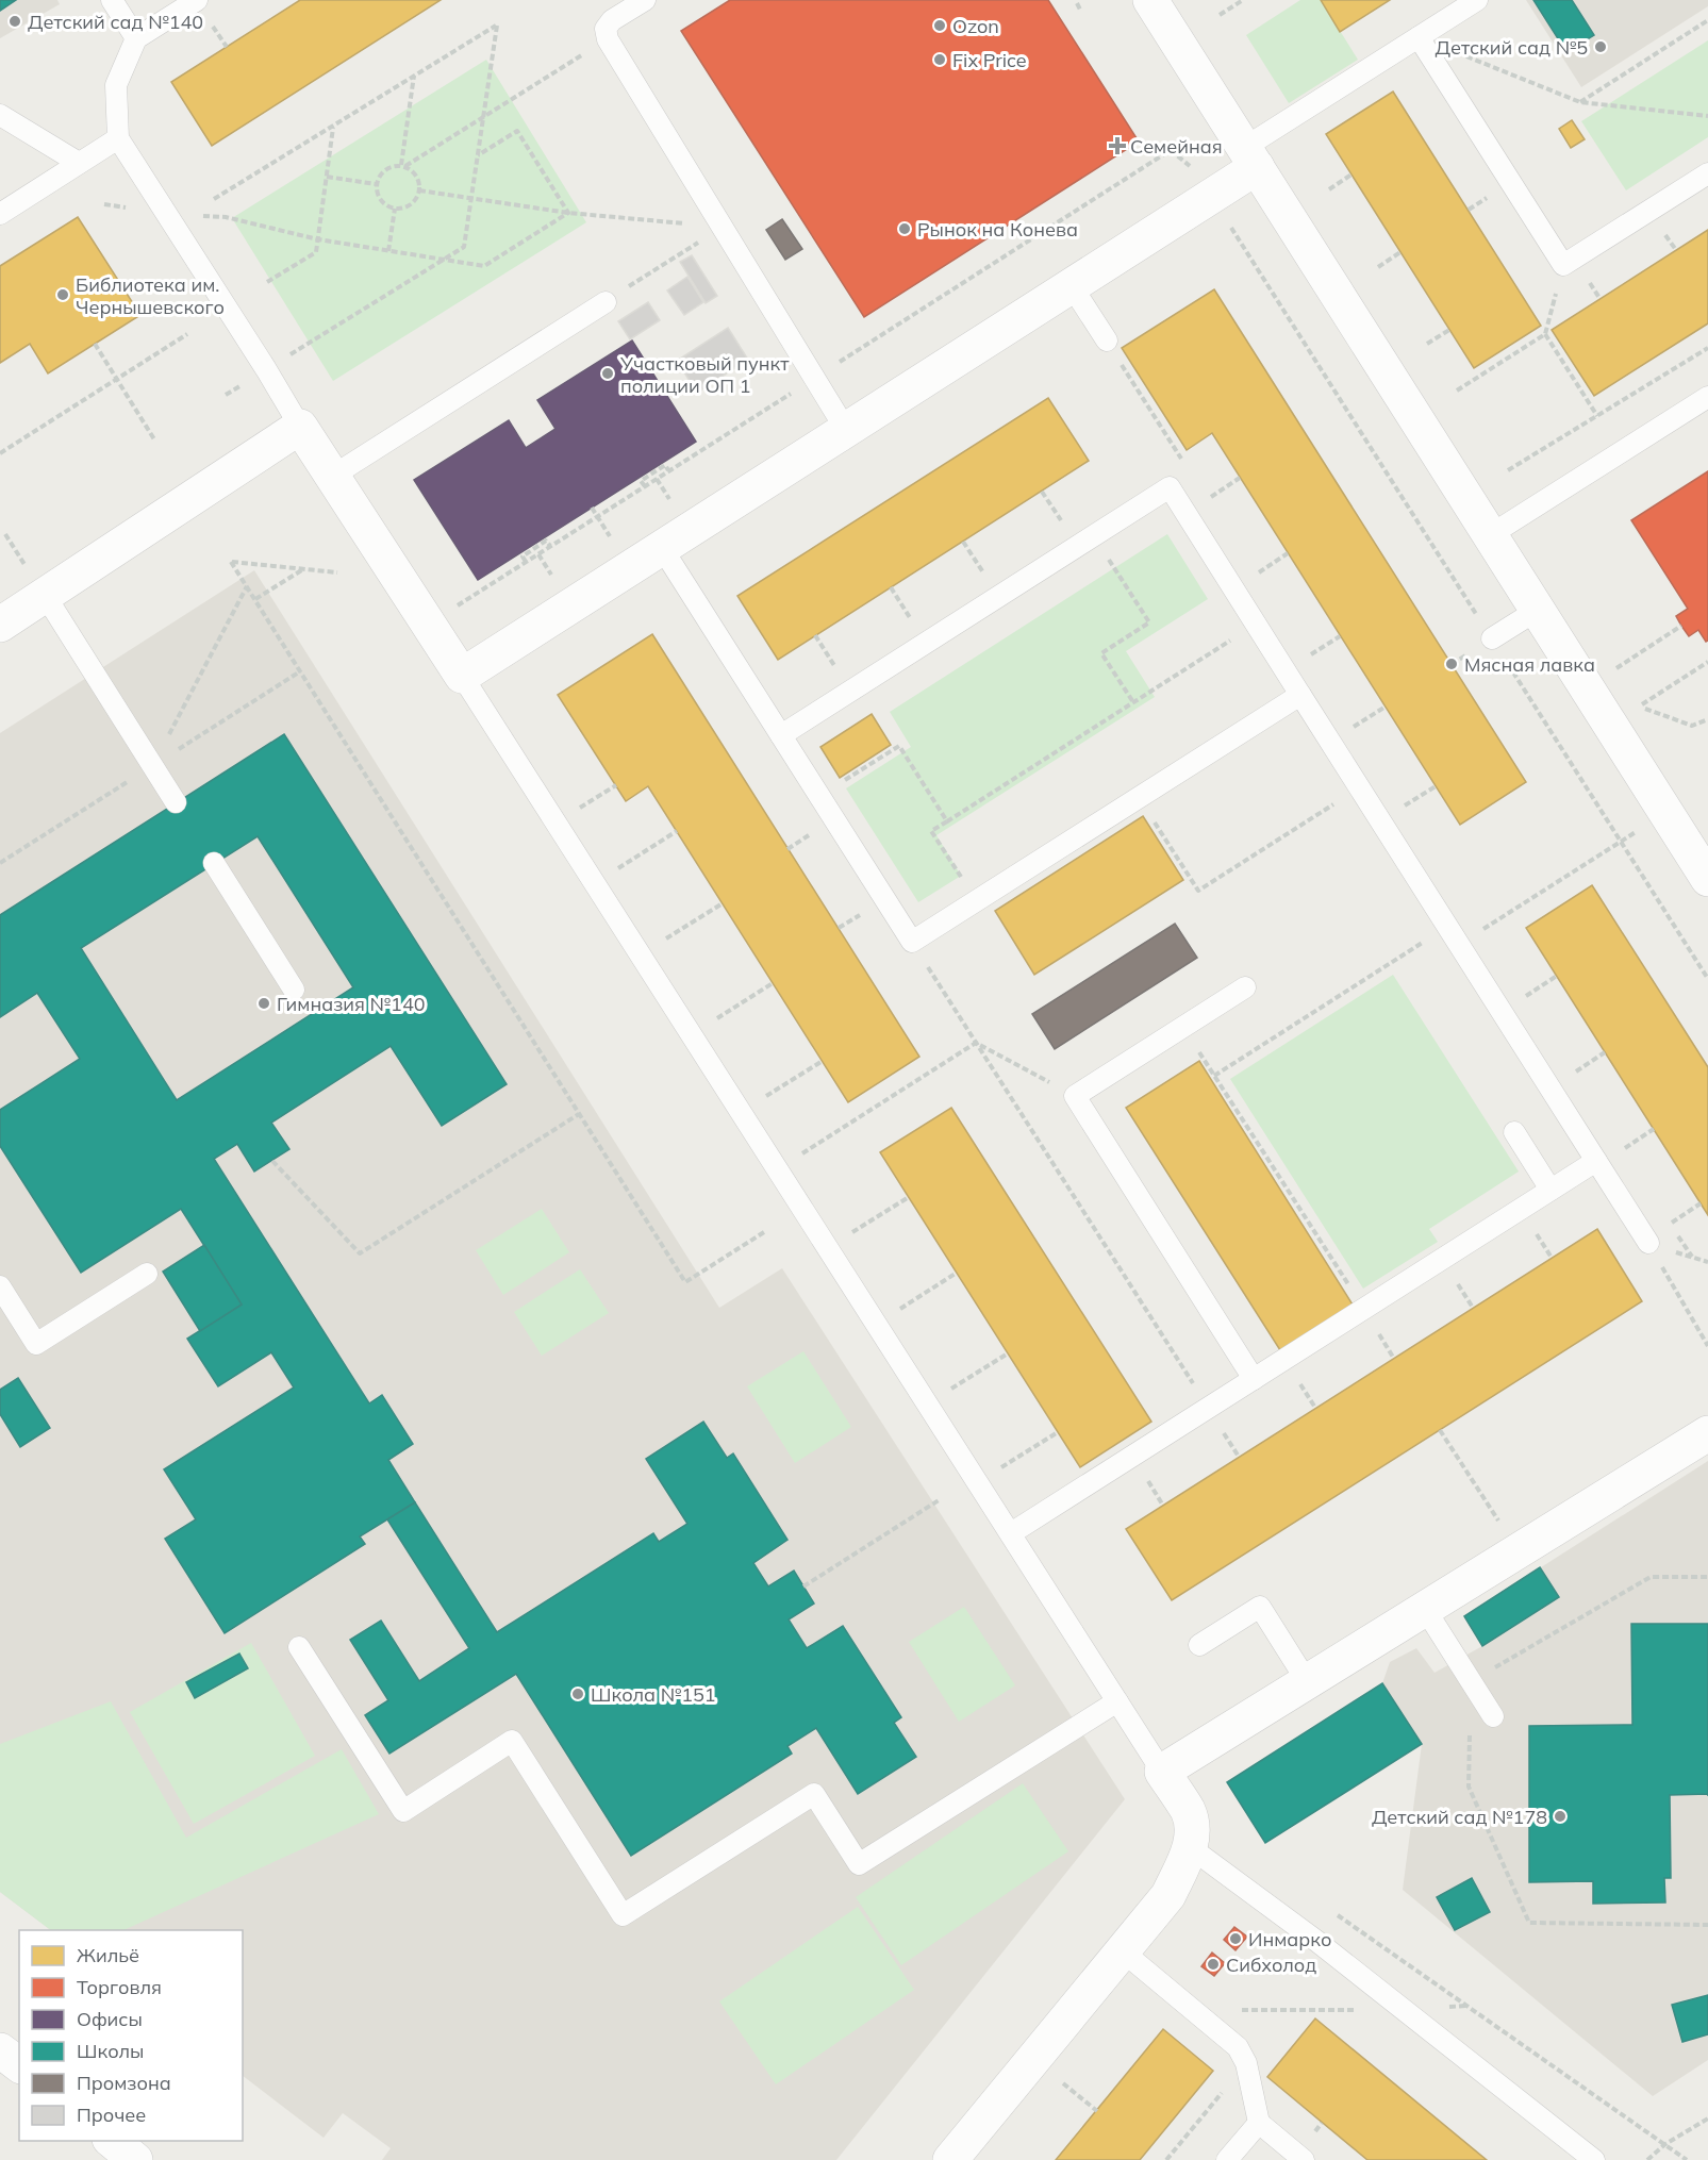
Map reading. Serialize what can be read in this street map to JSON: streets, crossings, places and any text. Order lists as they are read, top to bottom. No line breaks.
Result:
{"places":{"other":["Детский сад №140","Ozon","Детский сад №5","Fix Price","Рынок на Конева","Библиотека им. Чернышевского","Участковый пункт полиции ОП 1","Мясная лавка","Гимназия №140","Школа №151","Детский сад №178","Инмарко","Сибхолод"],"health":["Семейная"]},"legend":["Жильё","Торговля","Офисы","Школы","Промзона","Прочее"]}
